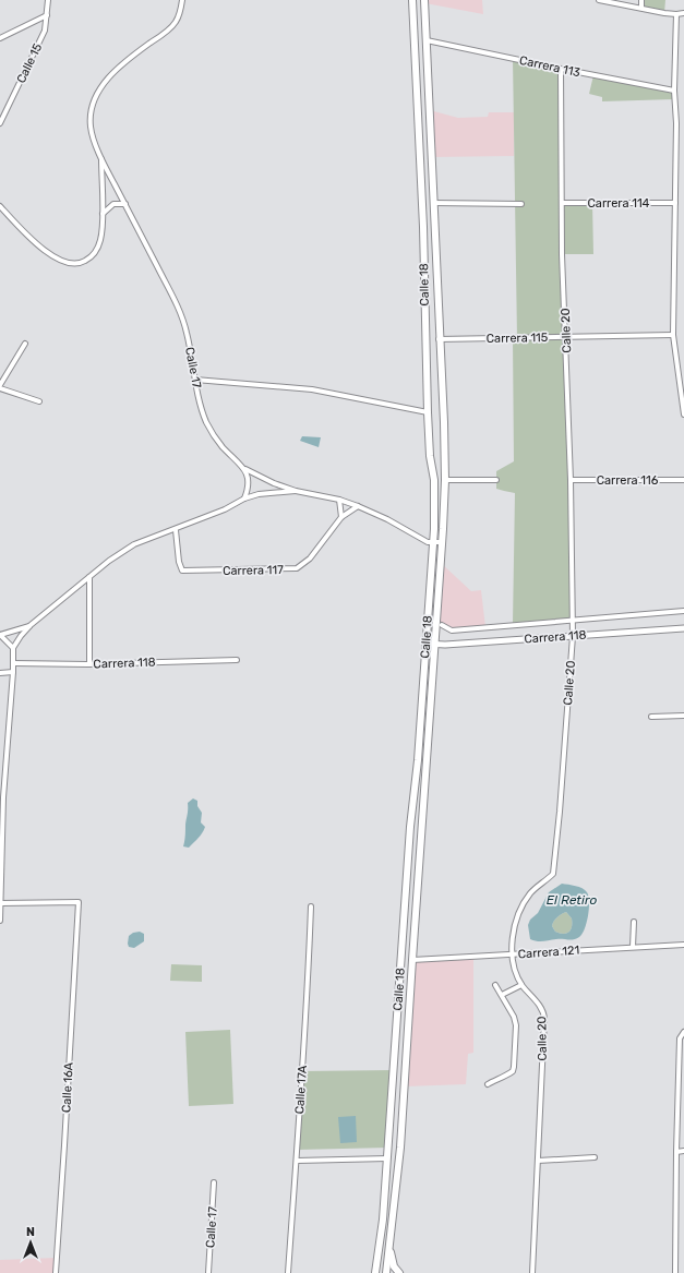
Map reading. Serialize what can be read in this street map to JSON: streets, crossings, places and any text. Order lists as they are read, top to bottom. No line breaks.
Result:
{"streets":{"main road":["Calle 18"],"street":["Calle 15","Carrera 113","Carrera 114","Calle 20","Carrera 115","Calle 17","Carrera 116","Carrera 117","Carrera 118","Carrera 121","Calle 16A","Calle 17A"]},"crossings":[["Carrera 113","Calle 18"],["Carrera 113","Calle 20"],["Carrera 114","Calle 20"],["Calle 18","Carrera 115"],["Calle 18","Carrera 118"],["Calle 18","Carrera 121"],["Calle 20","Carrera 115"],["Calle 20","Carrera 116"],["Calle 20","Carrera 118"],["Calle 20","Carrera 121"]],"water":["El Retiro"],"north":"top"}
